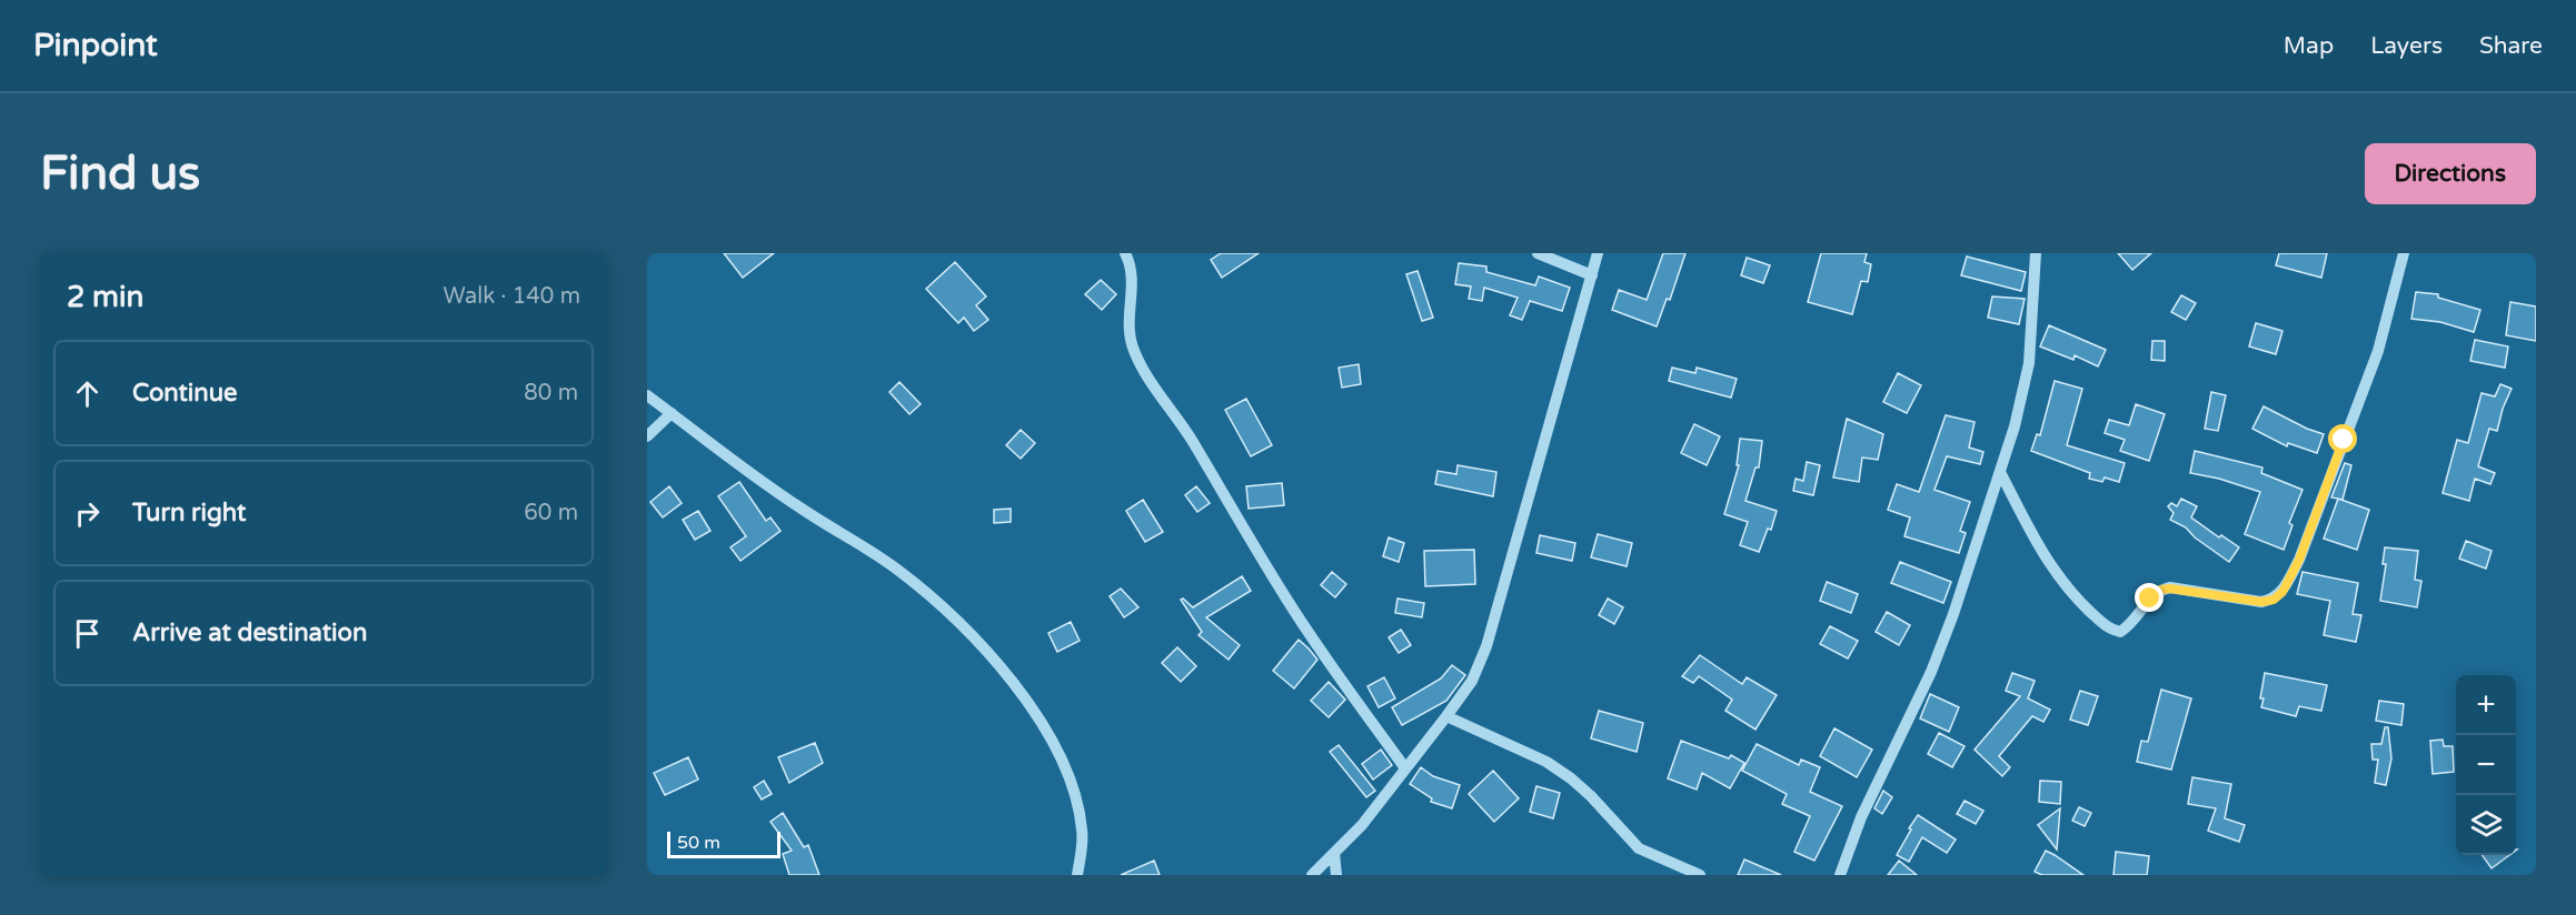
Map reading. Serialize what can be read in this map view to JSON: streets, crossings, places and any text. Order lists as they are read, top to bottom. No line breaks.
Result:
{"scale_bar":"50 m","page":{"header":"Pinpoint","nav":["Map","Layers","Share"],"buttons":"Directions","title":"Find us","heading":["2 min","Walk · 140 m"],"list":[["Continue","80 m"],["Turn right","60 m"],"Arrive at destination"],"map_buttons":["+","−"],"scale":"50 m"}}
